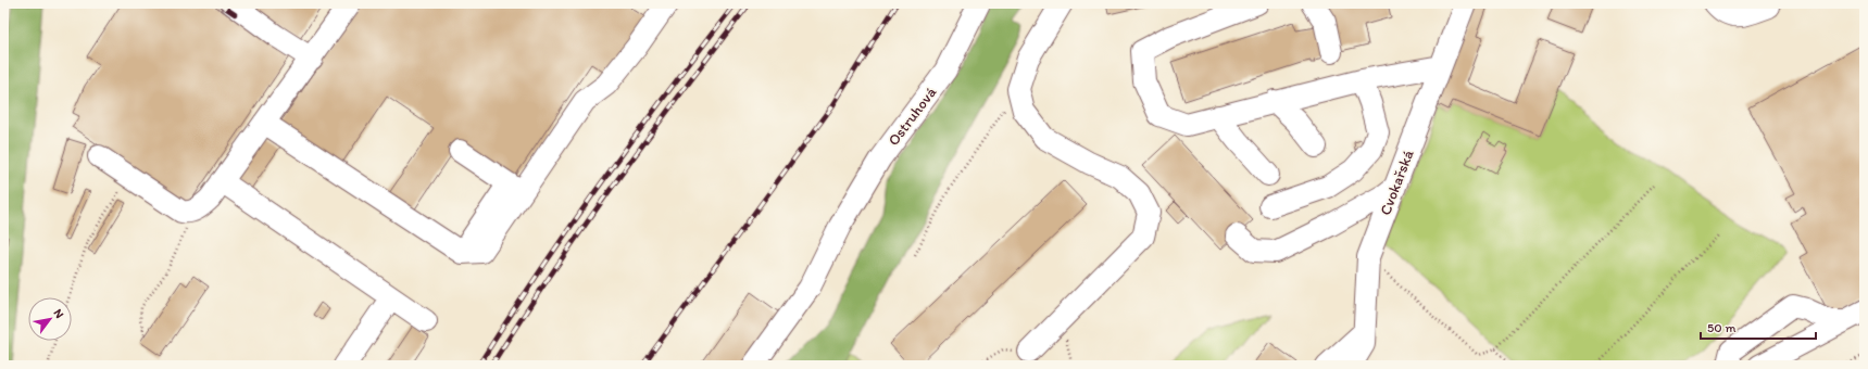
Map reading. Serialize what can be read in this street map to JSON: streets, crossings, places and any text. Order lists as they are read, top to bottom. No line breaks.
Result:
{"streets":{"lane":["Ostruhová","Cvokařská"]},"scale_bar":"50 m","north":"top right"}
